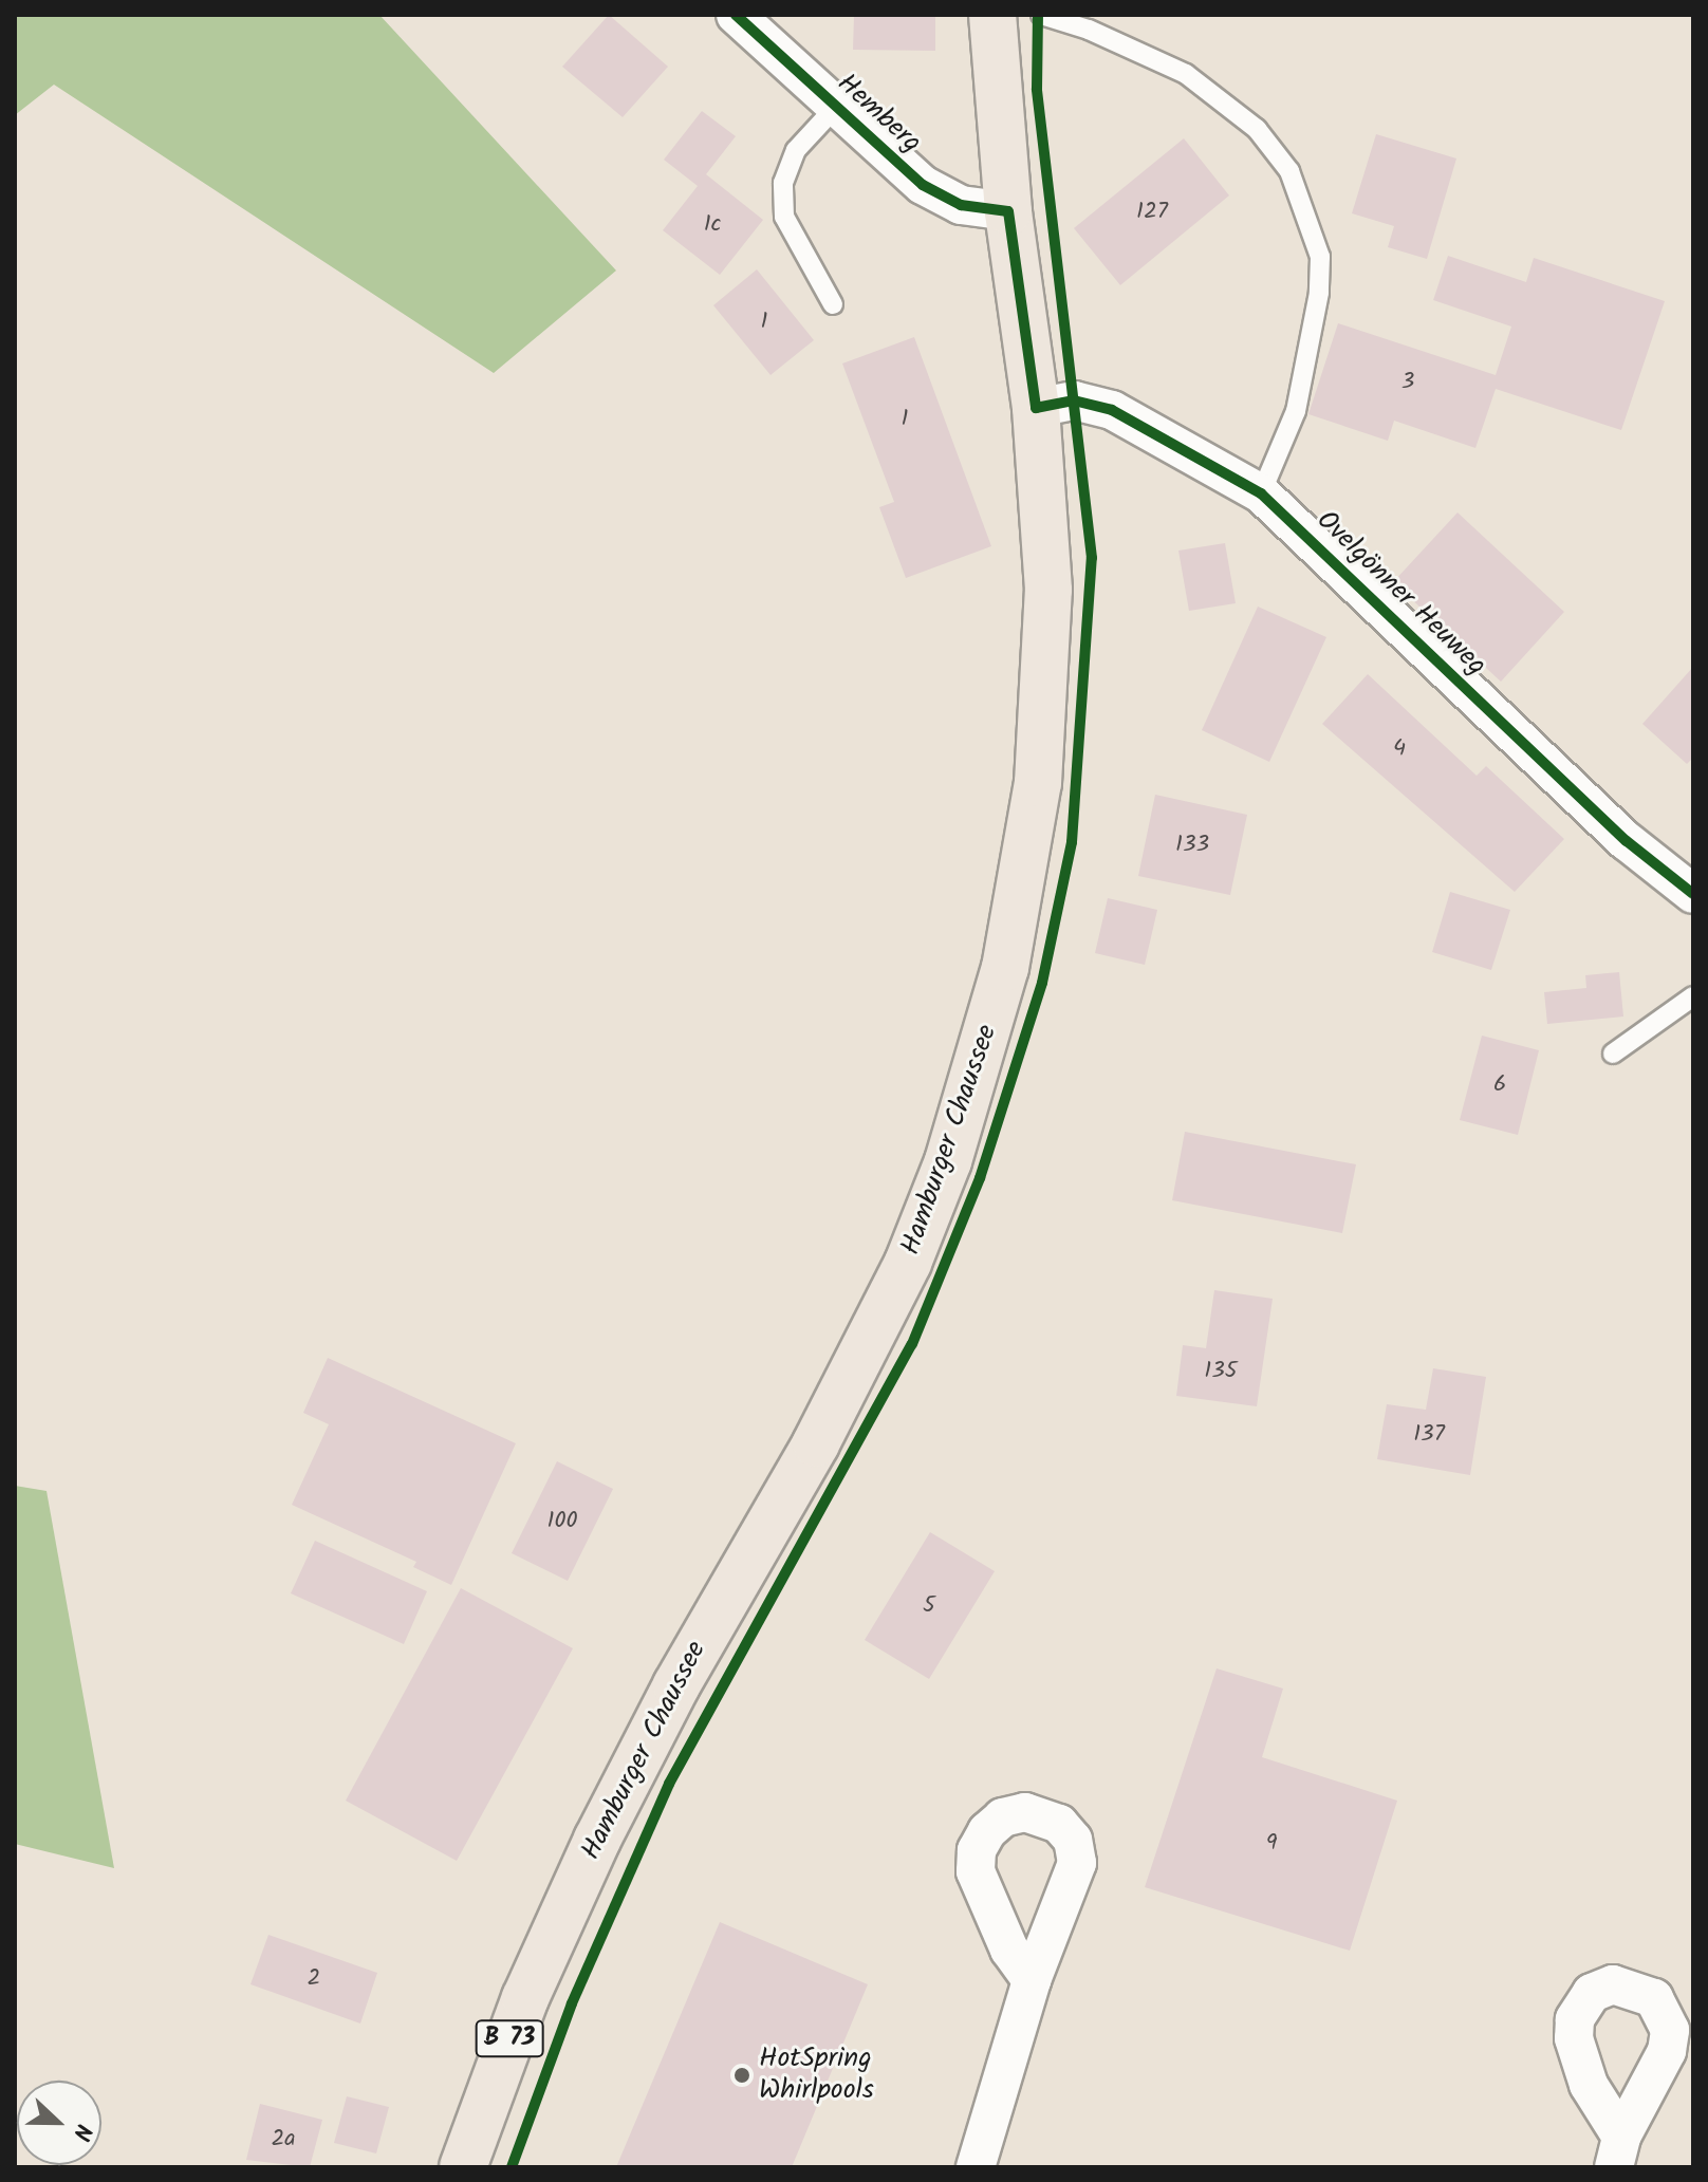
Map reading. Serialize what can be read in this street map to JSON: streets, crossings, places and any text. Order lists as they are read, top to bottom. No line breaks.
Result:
{"streets":{"main road":["Hamburger Chaussee","B 73"],"street":["Hemberg","Ovelgönner Heuweg"]},"crossings":[["Hemberg","Hamburger Chaussee"],["Ovelgönner Heuweg","Hamburger Chaussee"]],"places":["HotSpring Whirlpools"],"house_numbers":["127","1c","1","3","1","4","133","6","135","137","100","5","9","2","2a"],"north":"right"}
